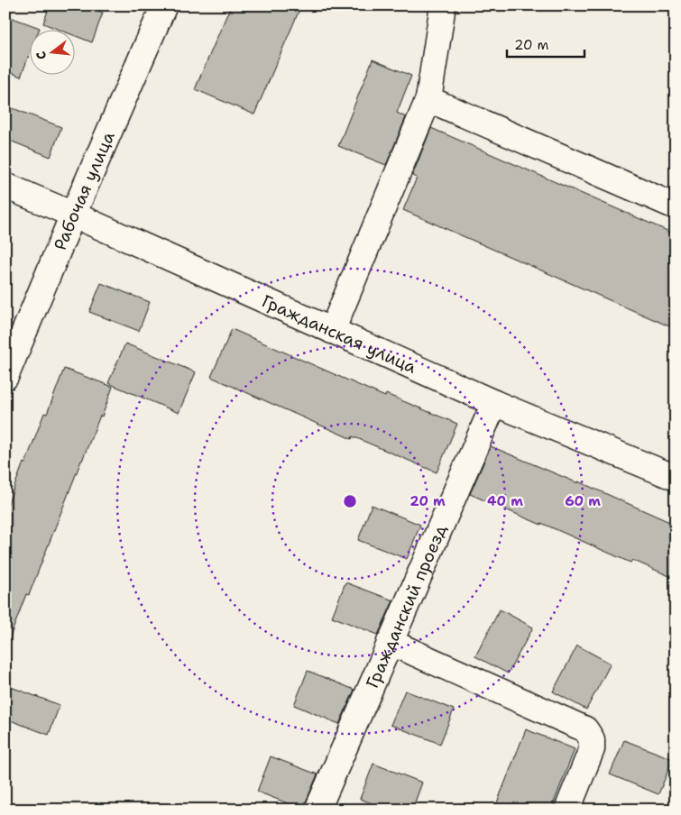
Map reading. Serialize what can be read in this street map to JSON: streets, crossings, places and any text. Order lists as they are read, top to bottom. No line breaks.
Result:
{"streets":{"street":["Рабочая улица","Гражданская улица","Гражданский проезд"]},"crossings":[["Рабочая улица","Гражданская улица"],["Гражданская улица","Гражданский проезд"]],"scale_bar":"20 m","north":"left","rings":["20 m","40 m","60 m"]}
